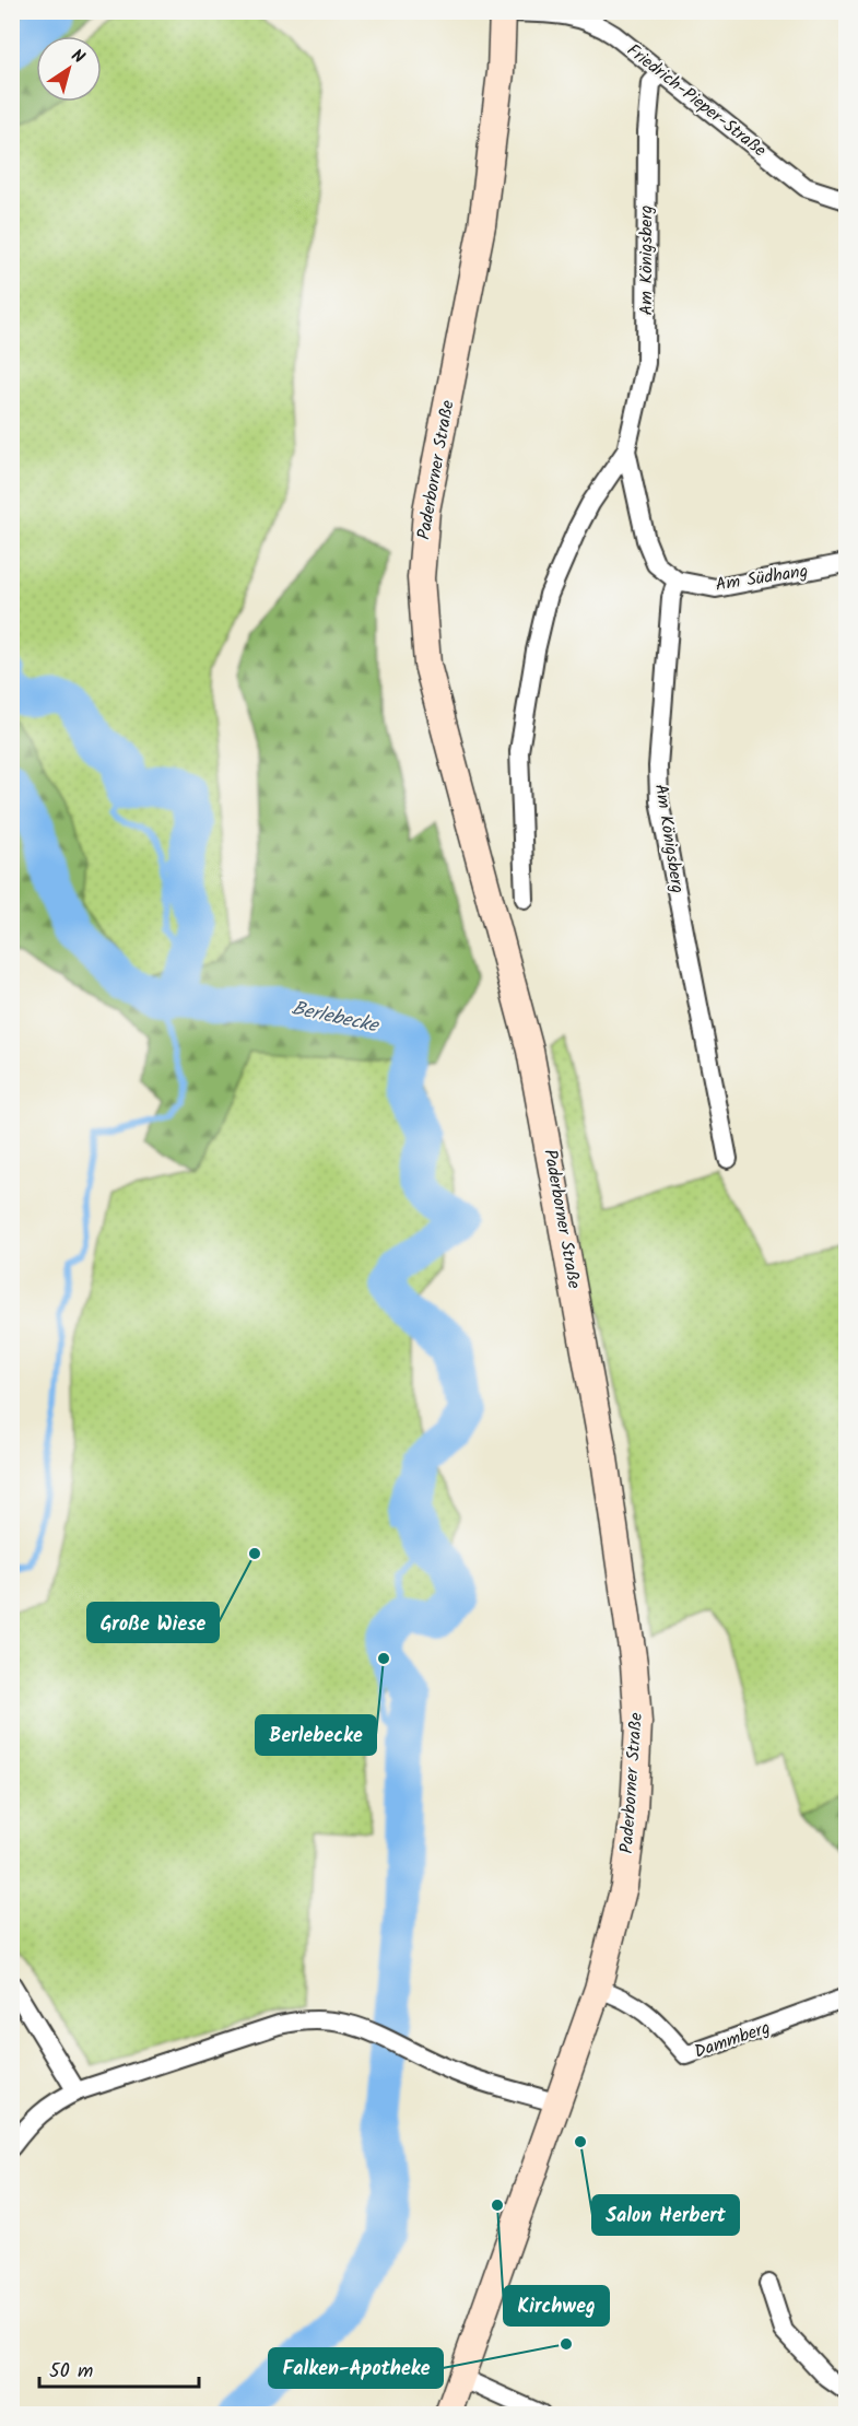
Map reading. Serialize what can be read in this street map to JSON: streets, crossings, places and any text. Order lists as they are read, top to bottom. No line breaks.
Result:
{"streets":{"main road":["Paderborner Straße"],"street":["Friedrich-Pieper-Straße","Am Königsberg","Am Südhang","Dammberg"]},"crossings":[["Friedrich-Pieper-Straße","Am Königsberg"],["Friedrich-Pieper-Straße","Paderborner Straße"],["Am Königsberg","Am Südhang"],["Paderborner Straße","Dammberg"]],"water":["Berlebecke"],"places":["Große Wiese","Berlebecke","Salon Herbert","Kirchweg","Falken-Apotheke"],"scale_bar":"50 m","north":"top right"}
